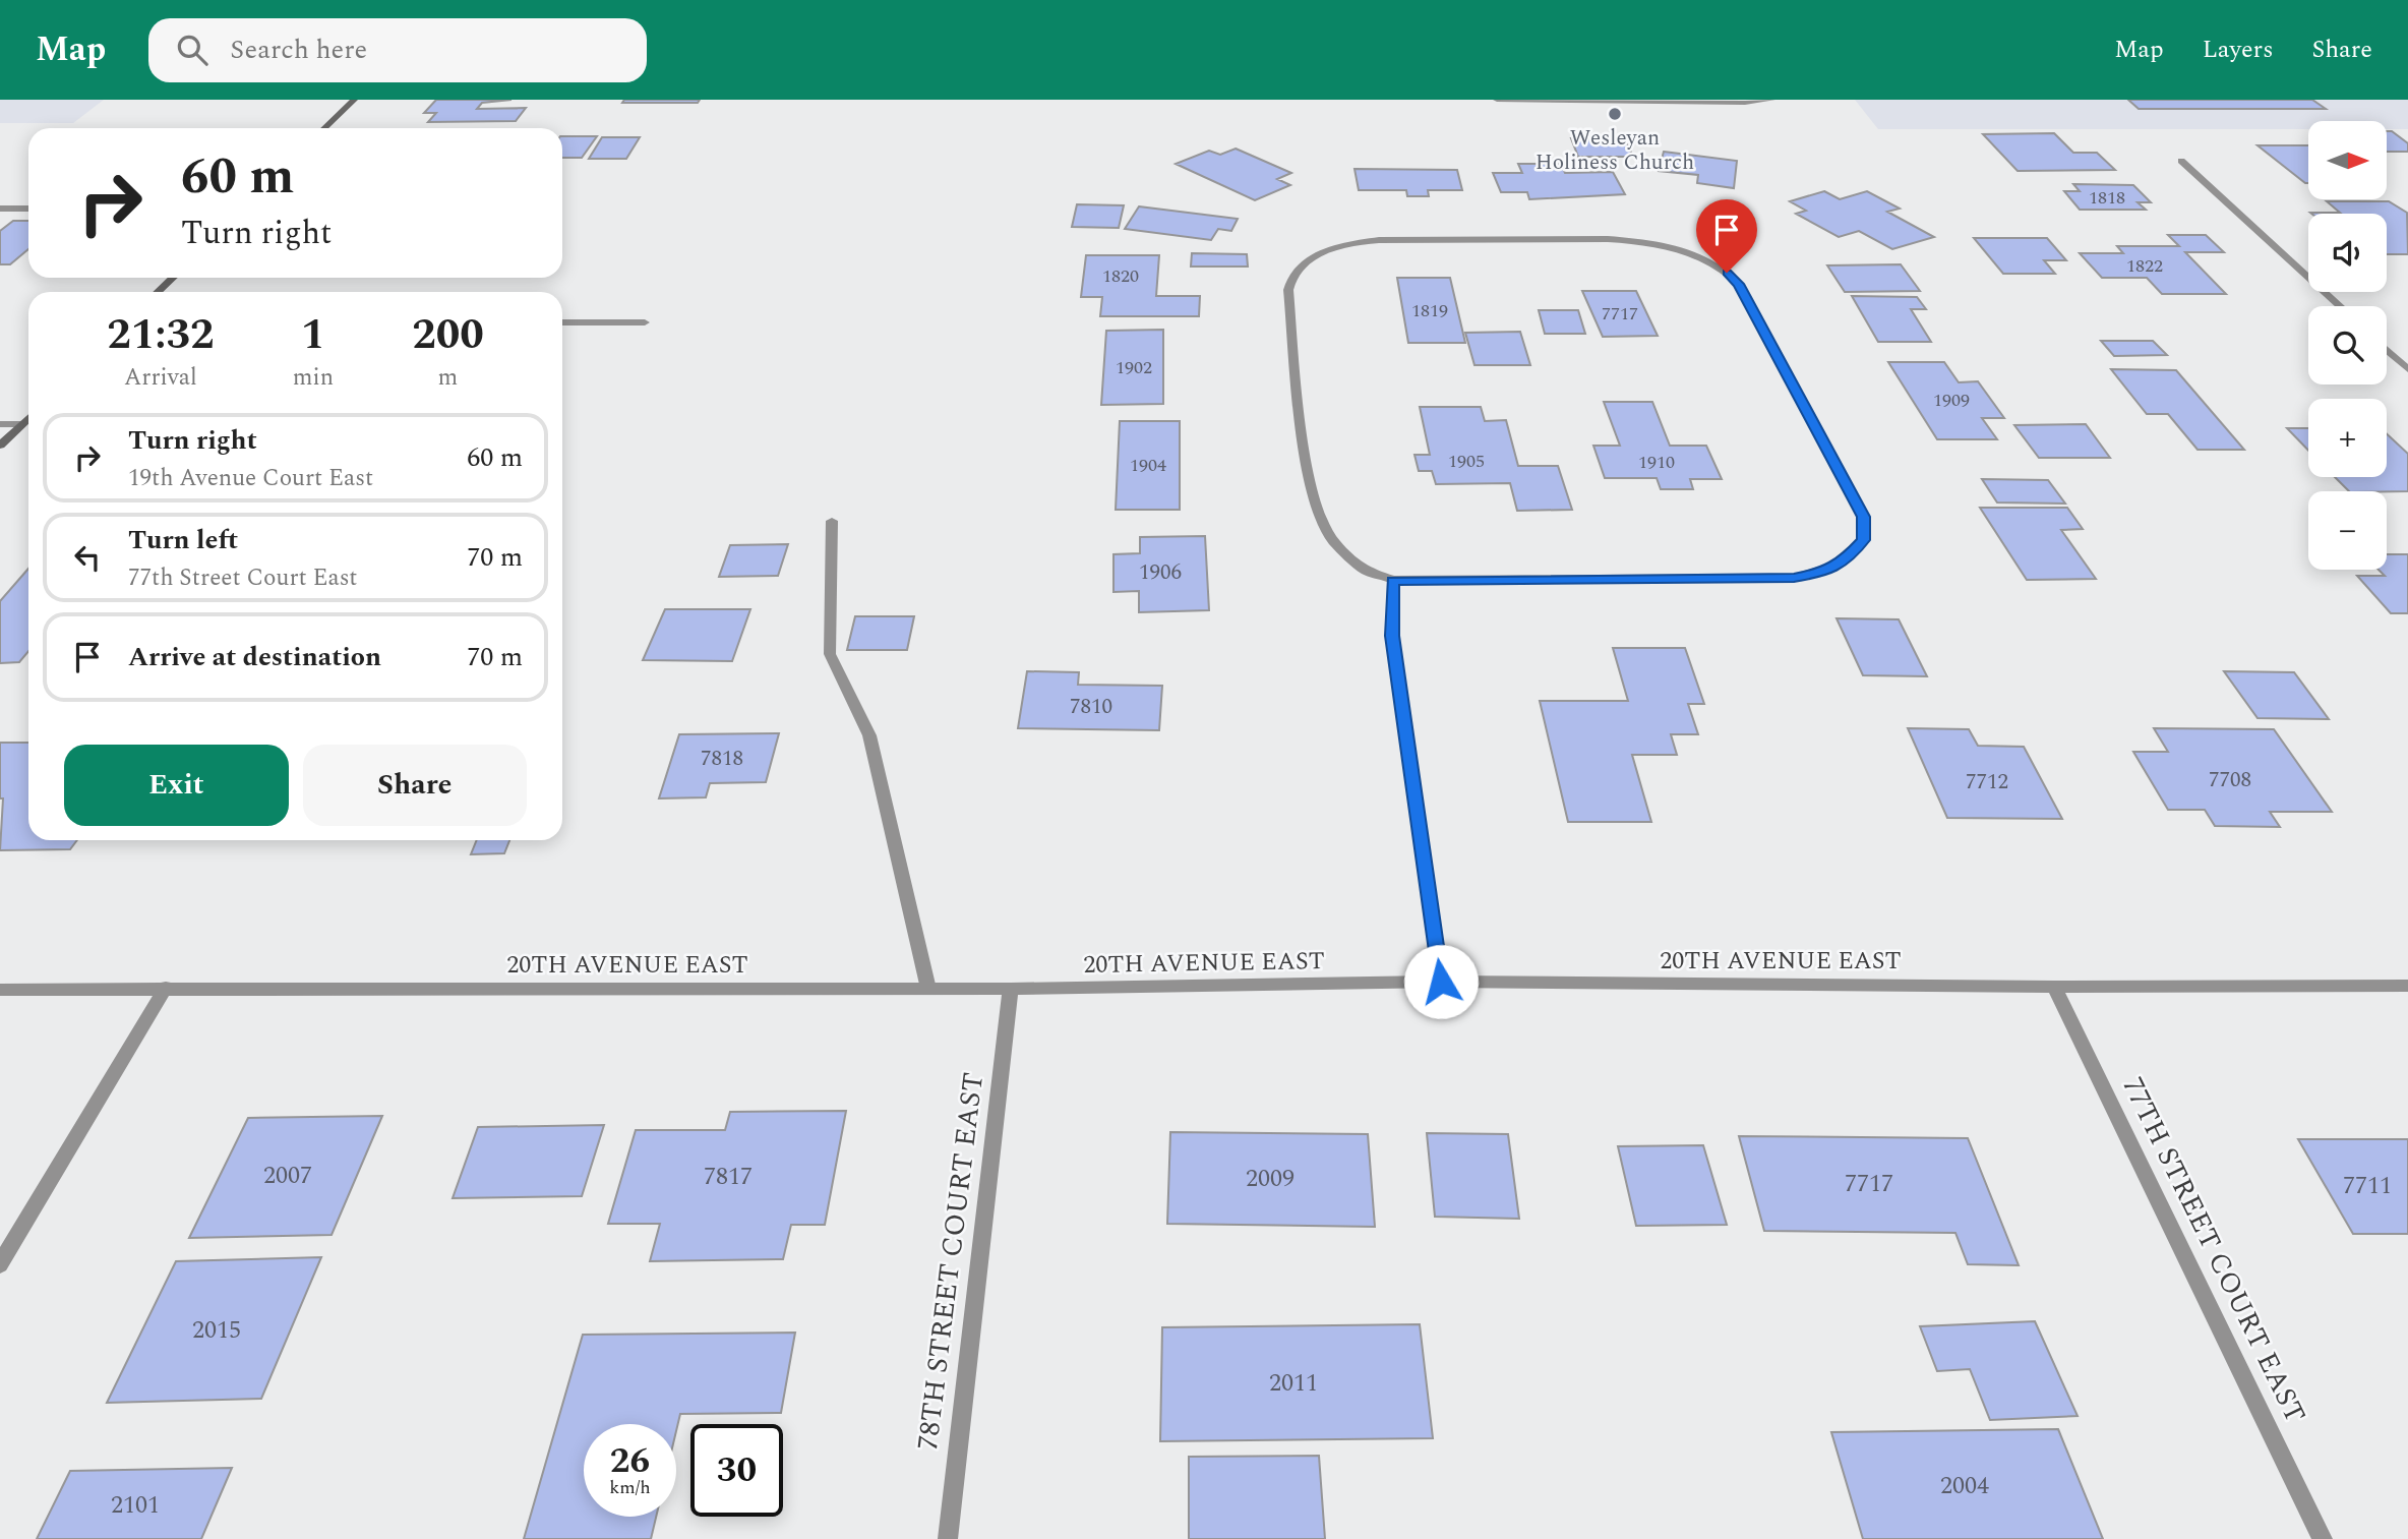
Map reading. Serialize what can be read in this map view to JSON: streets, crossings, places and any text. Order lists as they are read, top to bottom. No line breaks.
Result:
{"streets":{"street":["20TH AVENUE EAST","77TH STREET COURT EAST","78TH STREET COURT EAST"]},"crossings":[["20TH AVENUE EAST","77TH STREET COURT EAST"],["20TH AVENUE EAST","78TH STREET COURT EAST"]],"places":["Wesleyan Holiness Church"],"house_numbers":["1818","1822","1820","1819","7717","1902","1909","1905","1910","1904","1906","7810","7818","7708","7712","2007","7817","2009","7717","7711","2015","2011","2004","2101"],"north":"right","page":{"header":"Map","search":"Search here","nav":["Map","Layers","Share"],"map_buttons":["+","−"],"turn":["60 m","Turn right"],"eta":["21:32","Arrival","1","min","200","m"],"list":[{"name":"Turn right","note":"19th Avenue Court East","value":"60 m"},{"name":"Turn left","note":"77th Street Court East","value":"70 m"},{"name":"Arrive at destination","value":"70 m"}],"buttons":["Exit","Share"],"speed":"26 km/h","limit":"30"}}
